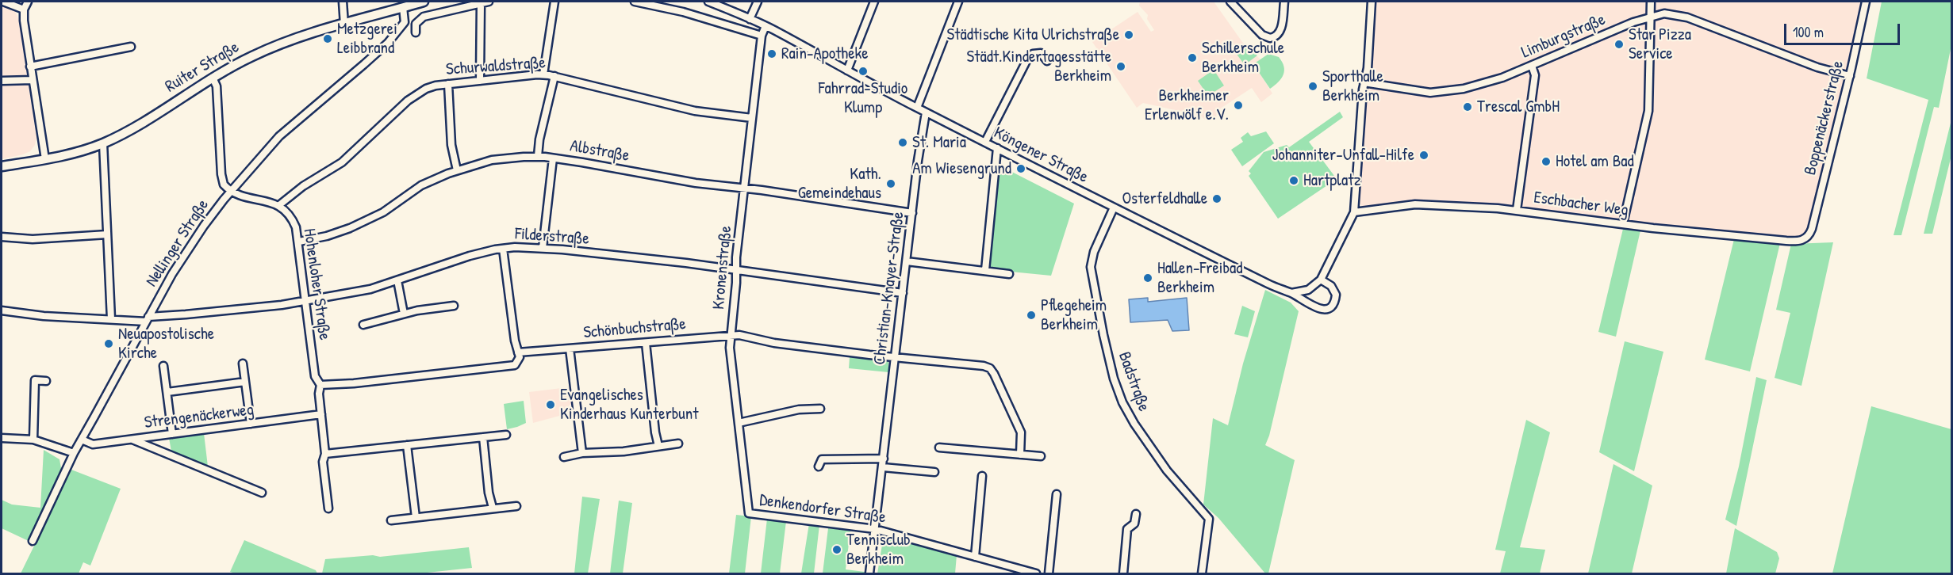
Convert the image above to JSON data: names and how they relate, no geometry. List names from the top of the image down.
{
  "streets": {
    "street": [
      "Limburgstraße",
      "Schurwaldstraße",
      "Ruiter Straße",
      "Boppenäckerstraße",
      "Albstraße",
      "Köngener Straße",
      "Eschbacher Weg",
      "Filderstraße",
      "Nellinger Straße",
      "Kronenstraße",
      "Hohenloher Straße",
      "Christian-Knayer-Straße",
      "Schönbuchstraße",
      "Badstraße",
      "Strengenäckerweg",
      "Denkendorfer Straße"
    ]
  },
  "crossings": [
    ["Limburgstraße", "Boppenäckerstraße"],
    ["Schurwaldstraße", "Kronenstraße"],
    ["Schurwaldstraße", "Hohenloher Straße"],
    ["Ruiter Straße", "Nellinger Straße"],
    ["Boppenäckerstraße", "Eschbacher Weg"],
    ["Albstraße", "Kronenstraße"],
    ["Albstraße", "Hohenloher Straße"],
    ["Albstraße", "Christian-Knayer-Straße"],
    ["Köngener Straße", "Kronenstraße"],
    ["Köngener Straße", "Christian-Knayer-Straße"],
    ["Köngener Straße", "Badstraße"],
    ["Filderstraße", "Nellinger Straße"],
    ["Filderstraße", "Kronenstraße"],
    ["Filderstraße", "Hohenloher Straße"],
    ["Filderstraße", "Christian-Knayer-Straße"],
    ["Nellinger Straße", "Strengenäckerweg"],
    ["Kronenstraße", "Schönbuchstraße"],
    ["Kronenstraße", "Denkendorfer Straße"],
    ["Hohenloher Straße", "Strengenäckerweg"],
    ["Christian-Knayer-Straße", "Schönbuchstraße"],
    ["Christian-Knayer-Straße", "Denkendorfer Straße"]
  ],
  "places": [
    "Städtische Kita Ulrichstraße",
    "Metzgerei Leibbrand",
    "Star Pizza Service",
    "Rain-Apotheke",
    "Schillerschule Berkheim",
    "Städt.Kindertagesstätte Berkheim",
    "Fahrrad-Studio Klump",
    "Sporthalle Berkheim",
    "Berkheimer Erlenwölf e.V.",
    "Trescal GmbH",
    "St. Maria",
    "Johanniter-Unfall-Hilfe",
    "Hotel am Bad",
    "Am Wiesengrund",
    "Hartplatz",
    "Kath. Gemeindehaus",
    "Osterfeldhalle",
    "Hallen-Freibad Berkheim",
    "Pflegeheim Berkheim",
    "Neuapostolische Kirche",
    "Evangelisches Kinderhaus Kunterbunt",
    "Tennisclub Berkheim"
  ],
  "scale_bar": "100 m"
}
